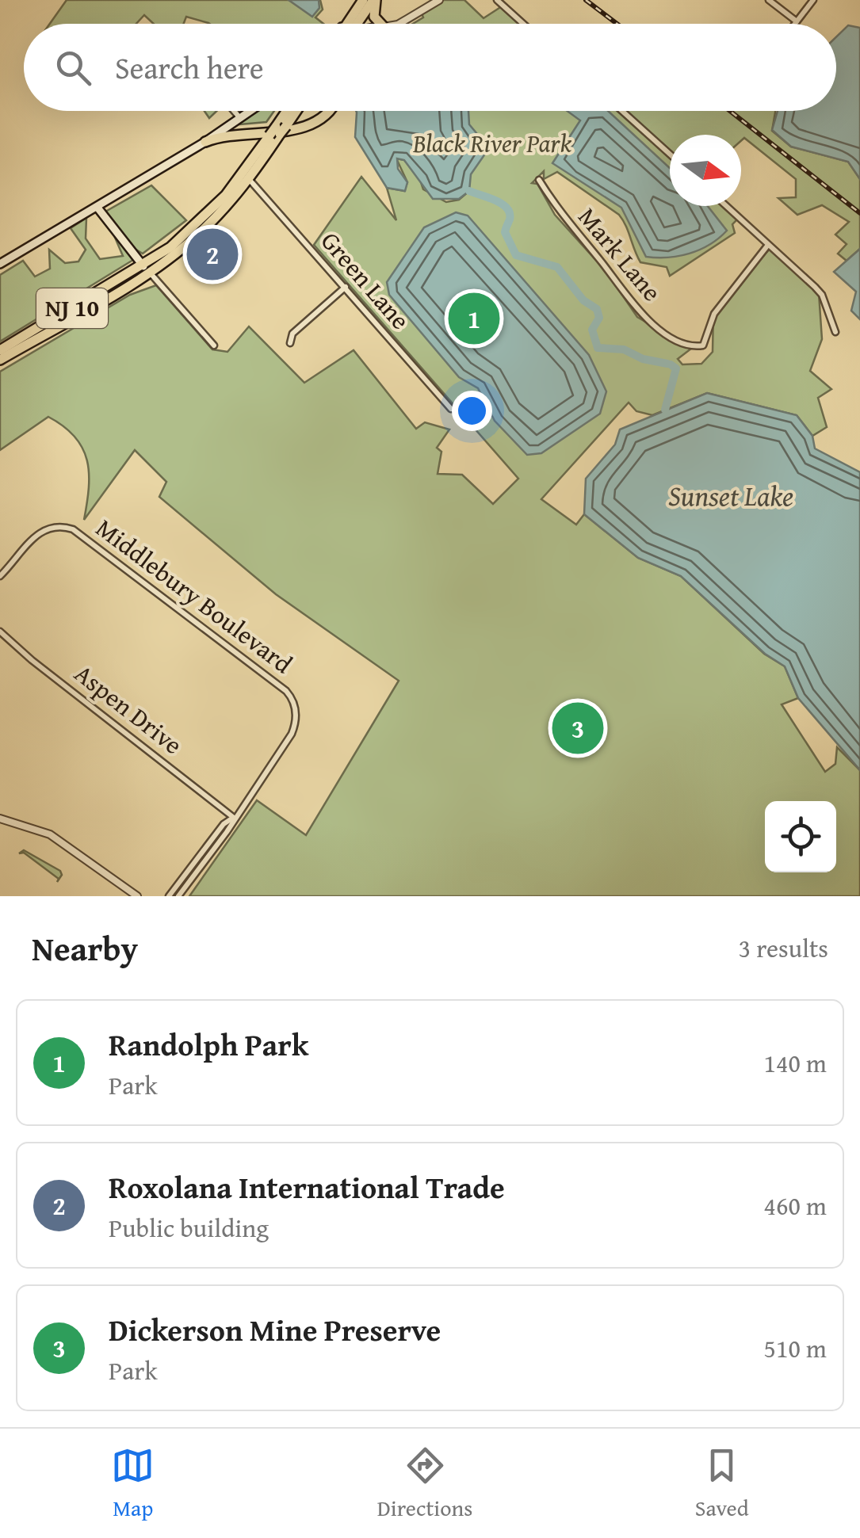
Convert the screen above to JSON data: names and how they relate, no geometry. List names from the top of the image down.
{
  "streets": {
    "highway": ["NJ 10"],
    "street": [
      "Mark Lane",
      "Green Lane",
      "Middlebury Boulevard",
      "Aspen Drive"
    ]
  },
  "crossings": [
    ["Green Lane", "NJ 10"],
    ["Middlebury Boulevard", "Aspen Drive"]
  ],
  "water": ["Sunset Lake"],
  "parks": ["Black River Park"],
  "north": "right",
  "page": {
    "search": "Search here",
    "pins": ["2", "1", "3"],
    "heading": ["Nearby", "3 results"],
    "list": [
      {
        "mark": "1",
        "name": "Randolph Park",
        "note": "Park",
        "value": "140 m"
      },
      {
        "mark": "2",
        "name": "Roxolana International Trade",
        "note": "Public building",
        "value": "460 m"
      },
      {
        "mark": "3",
        "name": "Dickerson Mine Preserve",
        "note": "Park",
        "value": "510 m"
      }
    ],
    "nav": ["Map", "Directions", "Saved"]
  }
}
